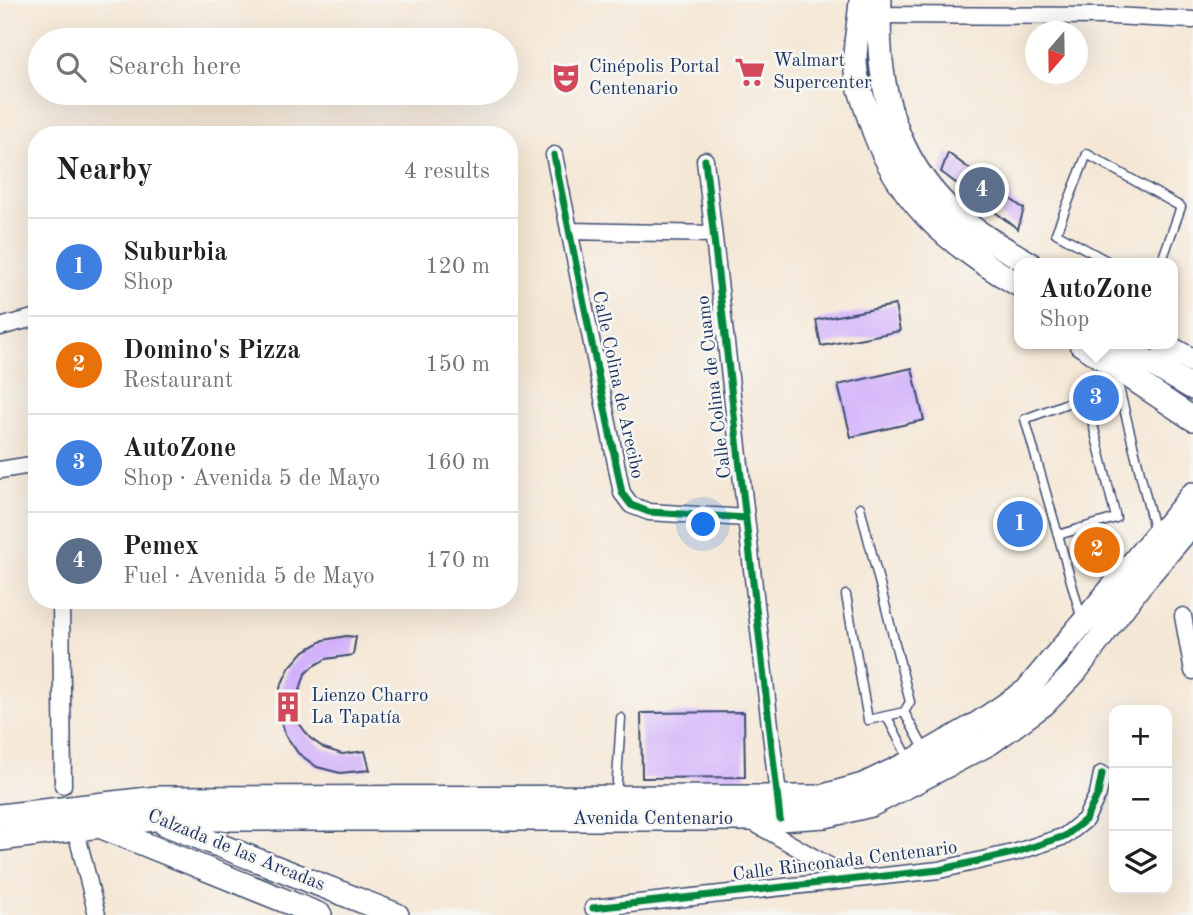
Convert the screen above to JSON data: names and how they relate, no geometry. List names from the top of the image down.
{
  "streets": {
    "main road": ["Avenida Centenario", "Calzada de las Arcadas"],
    "street": ["Calle Colina de Arecibo", "Calle Colina de Cuamo", "Calle Rinconada Centenario"]
  },
  "crossings": [
    ["Calle Colina de Arecibo", "Calle Colina de Cuamo"],
    ["Calle Colina de Cuamo", "Avenida Centenario"],
    ["Avenida Centenario", "Calzada de las Arcadas"],
    ["Avenida Centenario", "Calle Rinconada Centenario"]
  ],
  "places": {
    "supermarket": ["Walmart Supercenter"],
    "theatre": ["Cinépolis Portal Centenario"],
    "building": ["Lienzo Charro La Tapatía"]
  },
  "north": "bottom",
  "page": {
    "search": "Search here",
    "heading": ["Nearby", "4 results"],
    "pins": [
      "4",
      "3",
      "1",
      "2"
    ],
    "list": [
      {
        "mark": "1",
        "name": "Suburbia",
        "note": "Shop",
        "value": "120 m"
      },
      {
        "mark": "2",
        "name": "Domino's Pizza",
        "note": "Restaurant",
        "value": "150 m"
      },
      {
        "mark": "3",
        "name": "AutoZone",
        "note": "Shop · Avenida 5 de Mayo",
        "value": "160 m"
      },
      {
        "mark": "4",
        "name": "Pemex",
        "note": "Fuel · Avenida 5 de Mayo",
        "value": "170 m"
      }
    ],
    "popup": ["AutoZone", "Shop"],
    "map_buttons": ["+", "−"]
  }
}
